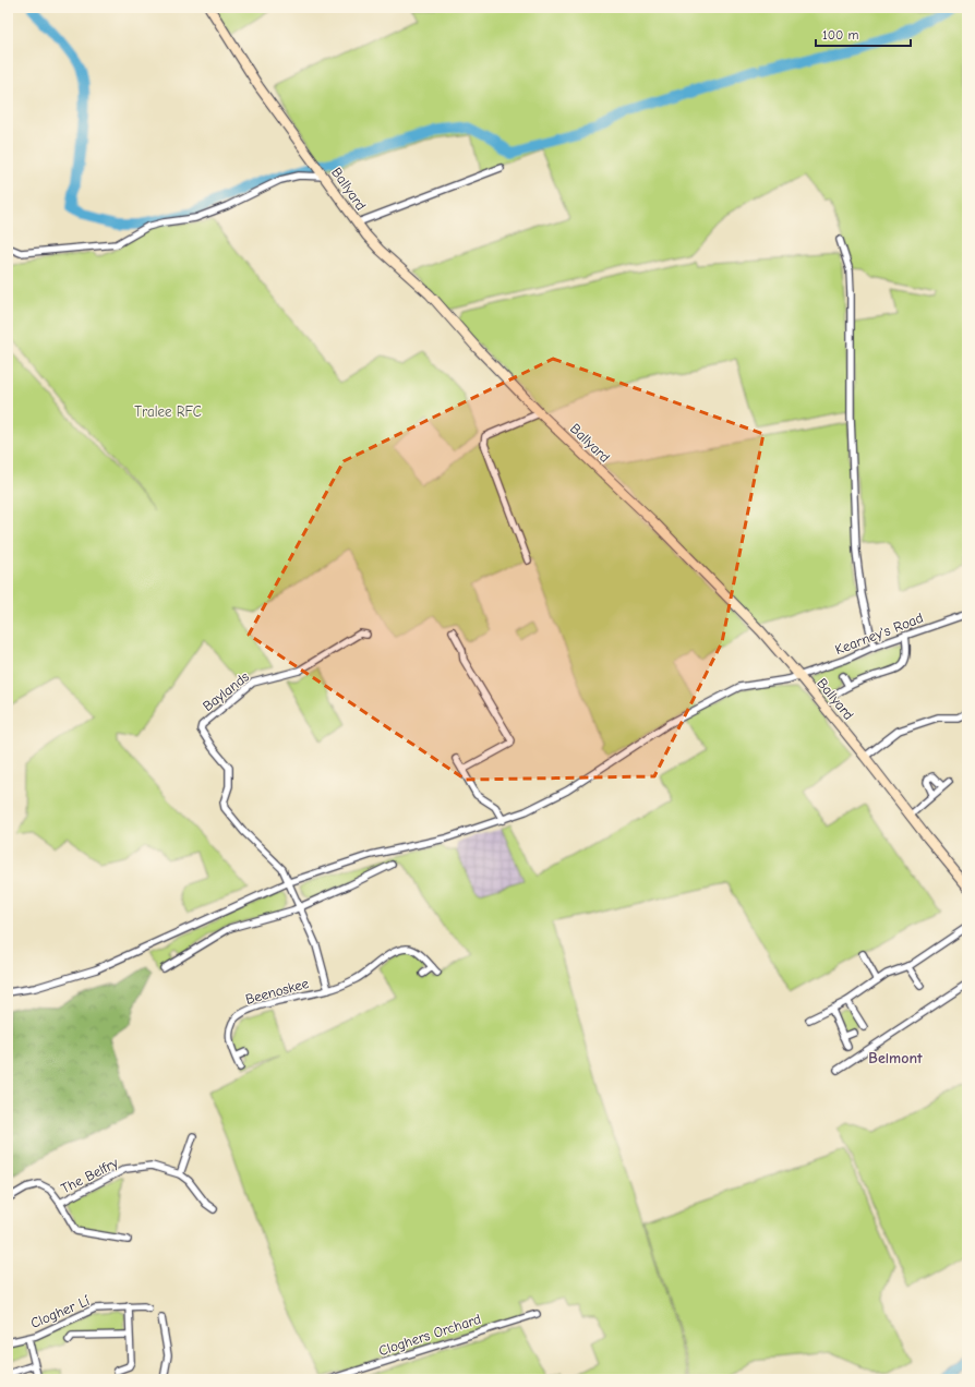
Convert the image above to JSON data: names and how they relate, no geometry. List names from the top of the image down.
{
  "streets": {
    "street": [
      "Ballyard",
      "Kearney's Road",
      "Baylands",
      "Beenoskee",
      "The Belfry",
      "Clogher Lí",
      "Cloghers Orchard"
    ]
  },
  "crossings": [
    ["Ballyard", "Kearney's Road"],
    ["Kearney's Road", "Baylands"],
    ["Kearney's Road", "Beenoskee"],
    ["Baylands", "Beenoskee"]
  ],
  "districts": ["Belmont"],
  "parks": ["Tralee RFC"],
  "scale_bar": "100 m"
}
